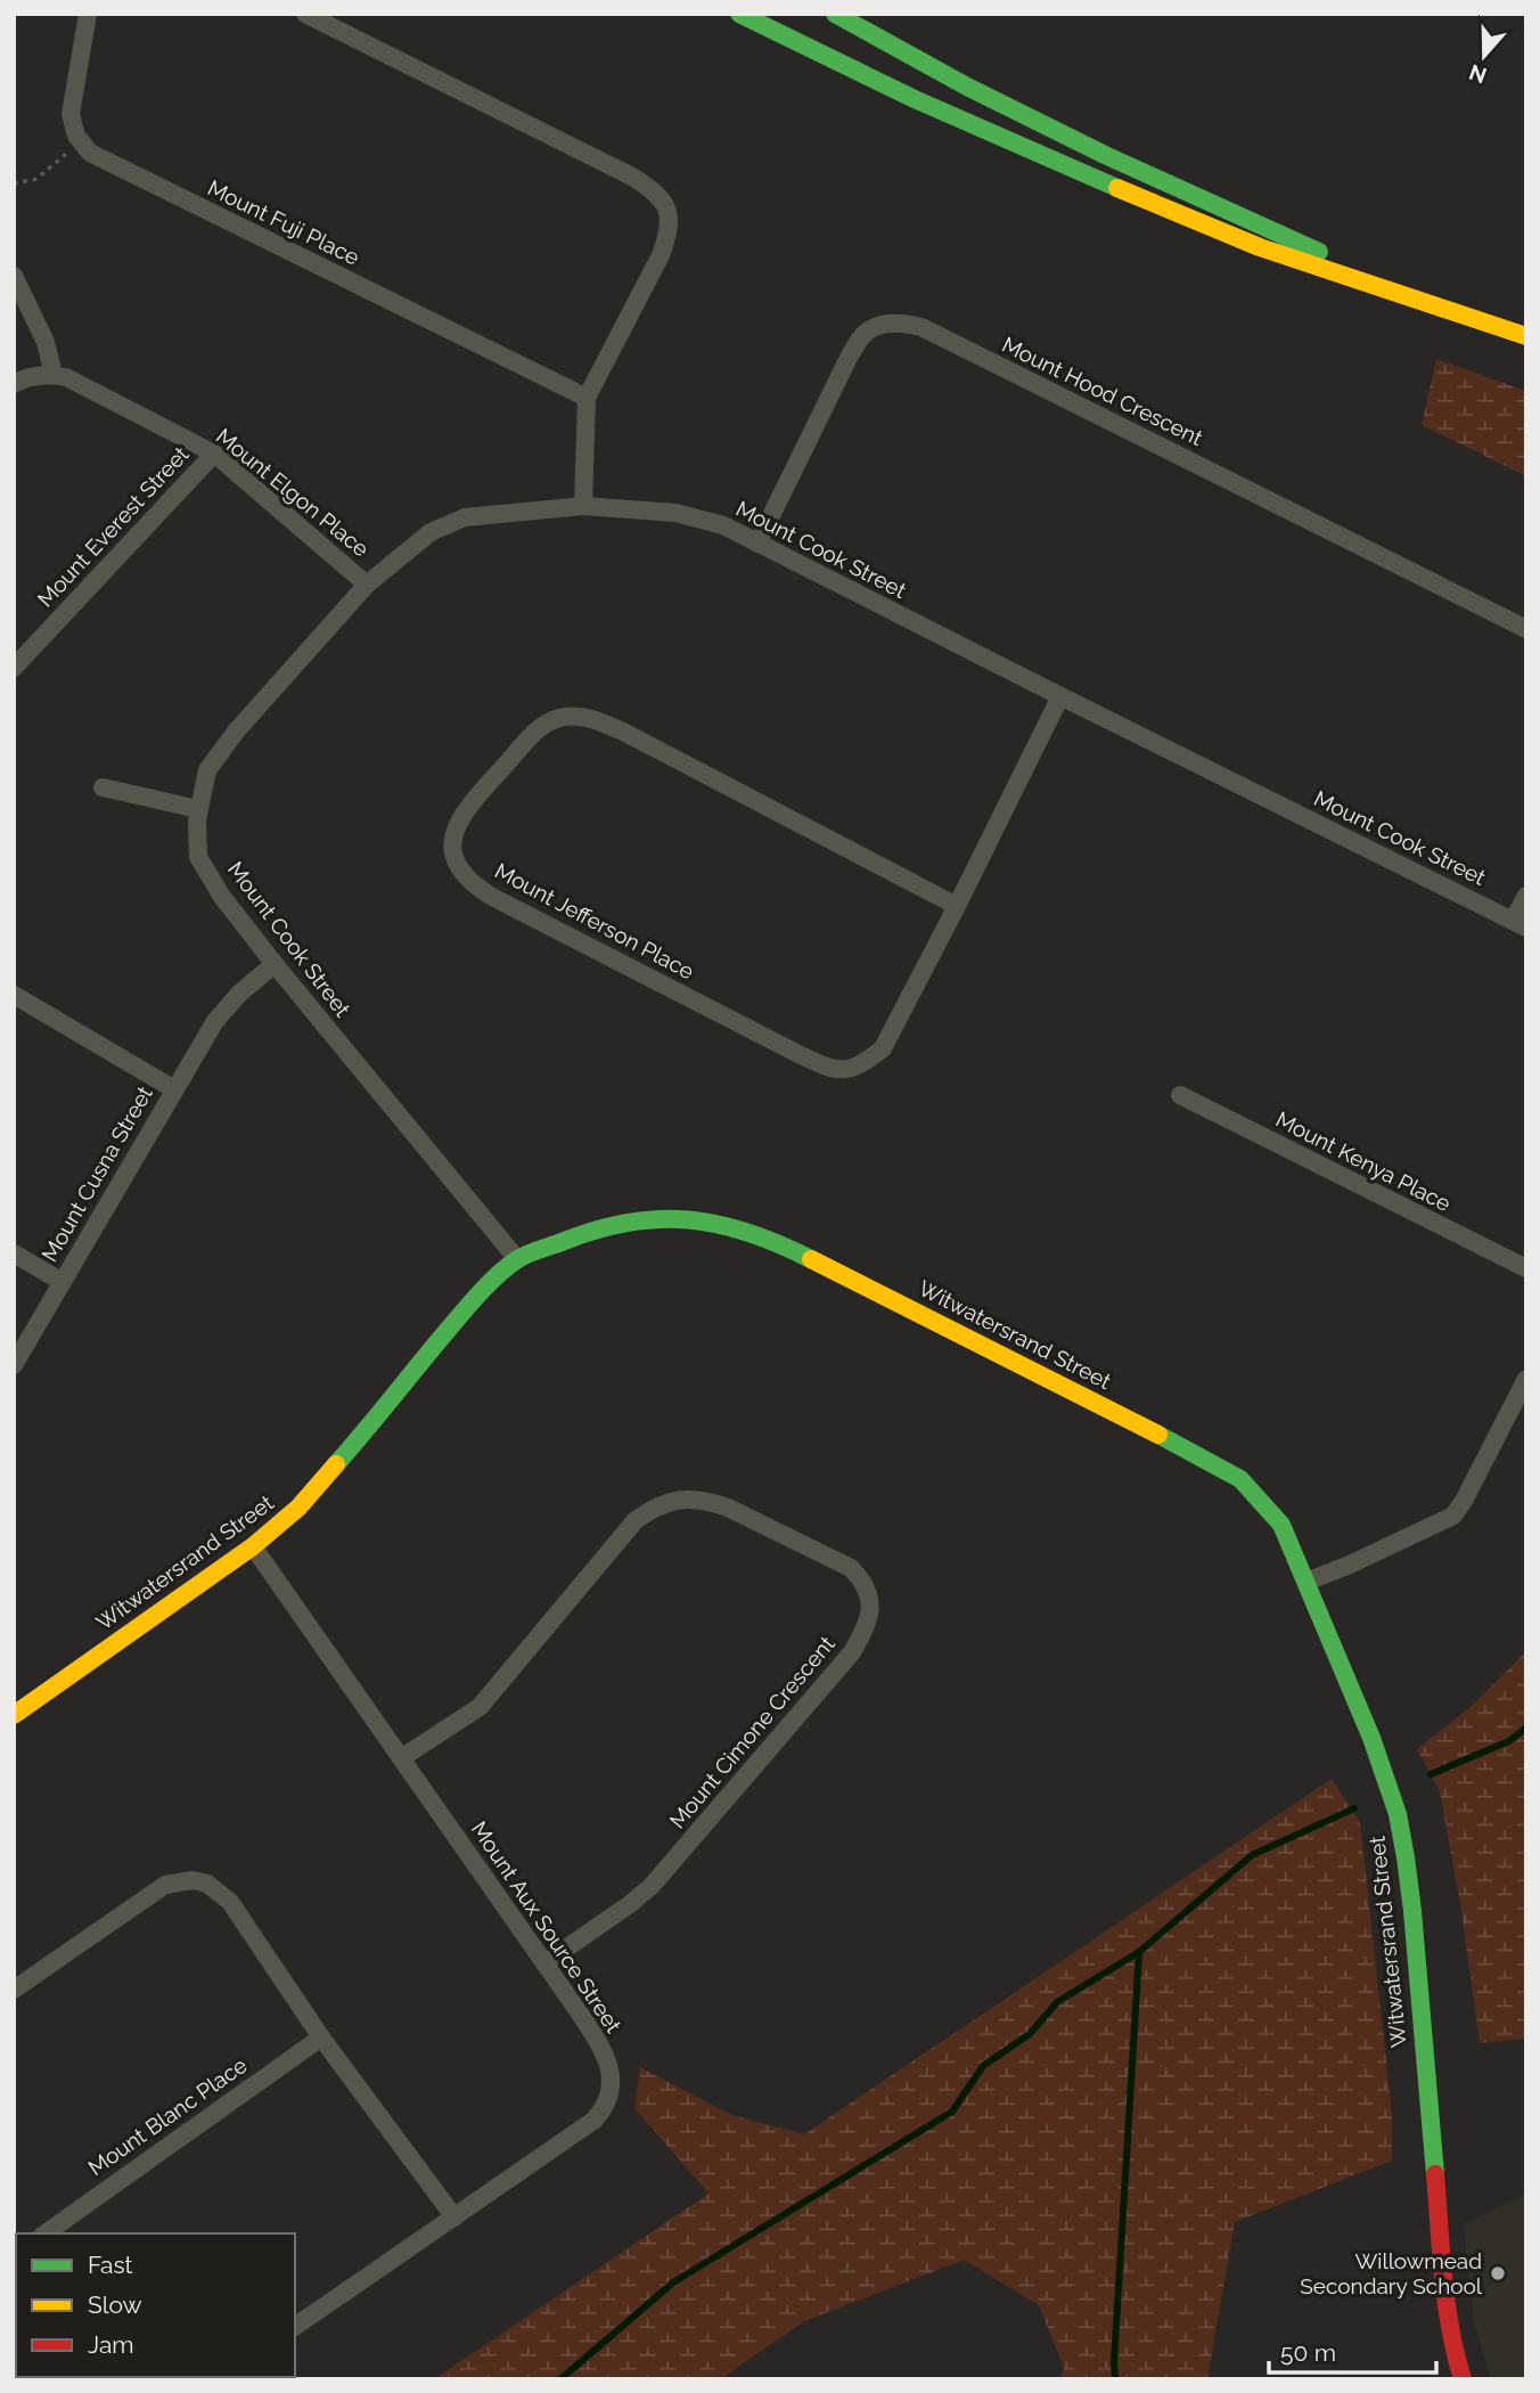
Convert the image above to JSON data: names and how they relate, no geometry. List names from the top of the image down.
{
  "streets": {
    "street": [
      "Mount Fuji Place",
      "Mount Hood Crescent",
      "Mount Elgon Place",
      "Mount Everest Street",
      "Mount Cook Street",
      "Mount Jefferson Place",
      "Mount Kenya Place",
      "Mount Cusna Street",
      "Witwatersrand Street",
      "Mount Cimone Crescent",
      "Mount Aux Source Street",
      "Mount Blanc Place"
    ]
  },
  "crossings": [
    ["Mount Hood Crescent", "Mount Cook Street"],
    ["Mount Elgon Place", "Mount Everest Street"],
    ["Mount Elgon Place", "Mount Cook Street"],
    ["Mount Cook Street", "Mount Jefferson Place"],
    ["Mount Cook Street", "Mount Cusna Street"],
    ["Mount Cook Street", "Witwatersrand Street"],
    ["Witwatersrand Street", "Mount Aux Source Street"],
    ["Mount Cimone Crescent", "Mount Aux Source Street"]
  ],
  "places": ["Willowmead Secondary School"],
  "legend": ["Fast", "Slow", "Jam"],
  "scale_bar": "50 m",
  "north": "bottom"
}
